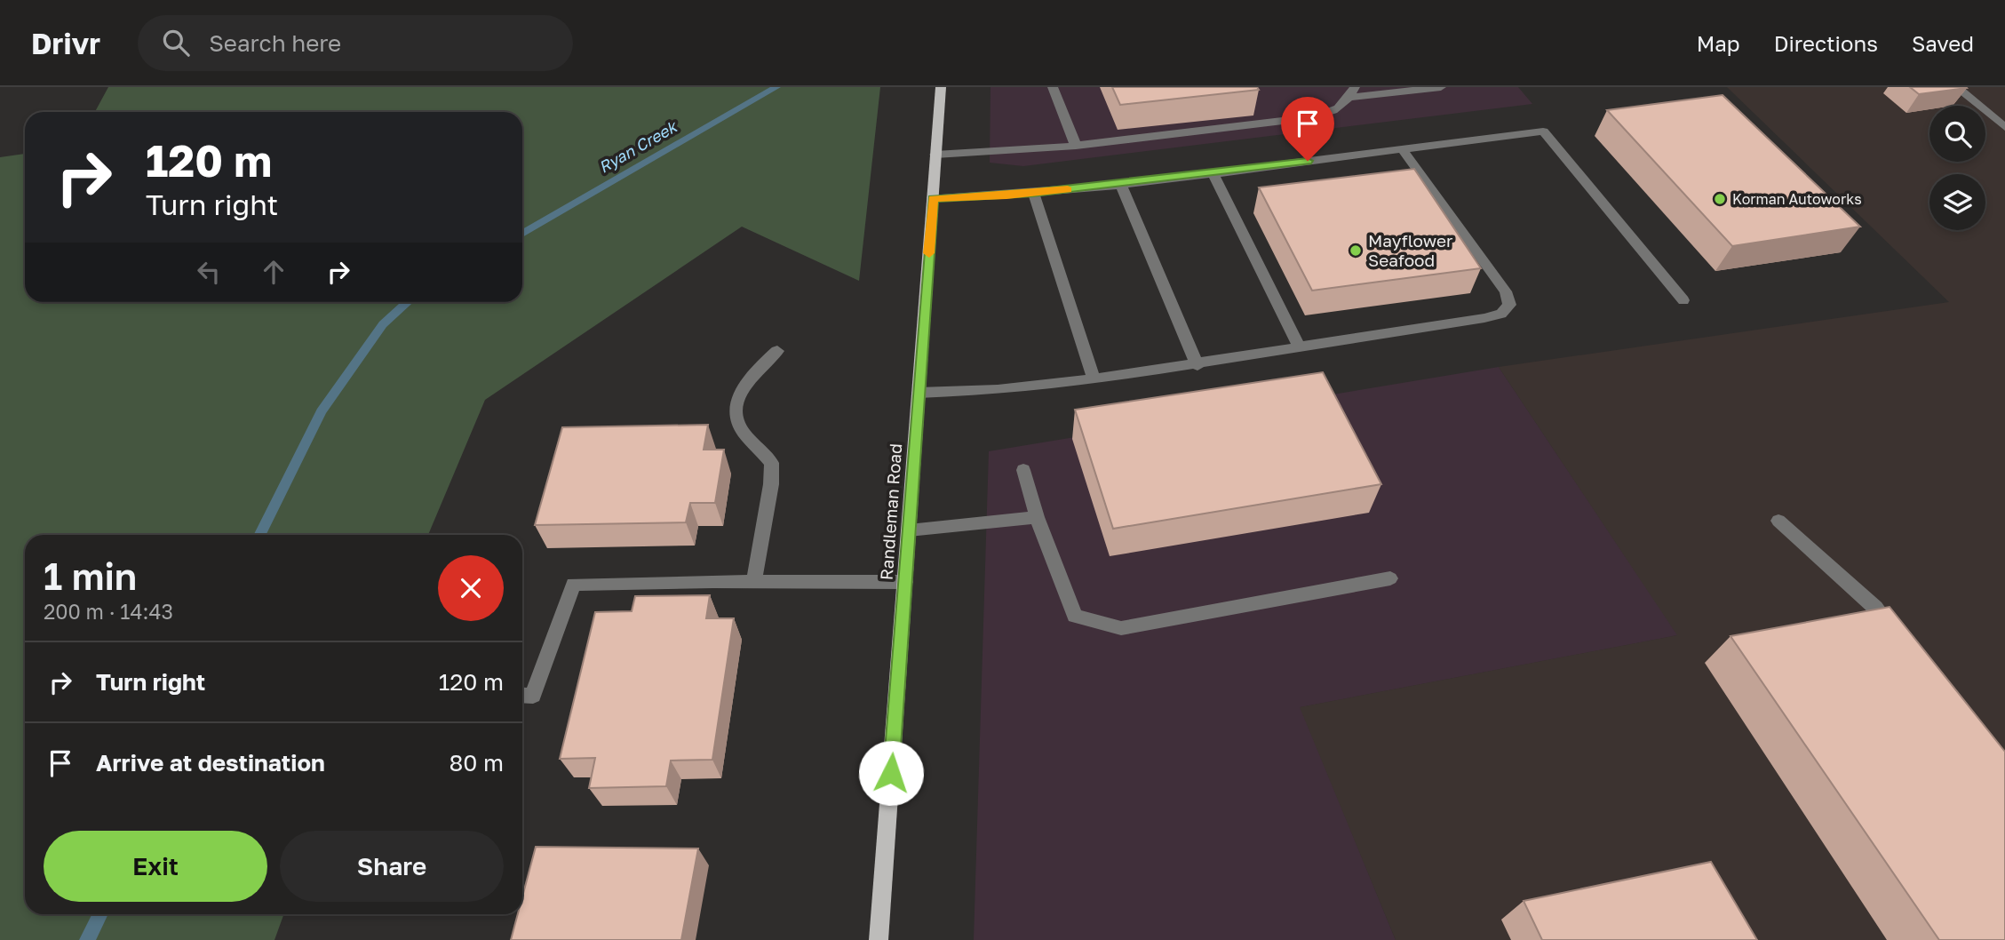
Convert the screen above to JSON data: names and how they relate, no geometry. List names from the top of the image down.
{
  "streets": {
    "main road": ["Randleman Road"]
  },
  "water": ["Ryan Creek"],
  "places": ["Korman Autoworks", "Mayflower Seafood"],
  "page": {
    "header": "Drivr",
    "search": "Search here",
    "nav": ["Map", "Directions", "Saved"],
    "turn": ["120 m", "Turn right"],
    "heading": ["1 min", "200 m · 14:43"],
    "list": [
      {
        "name": "Turn right",
        "value": "120 m"
      },
      {
        "name": "Arrive at destination",
        "value": "80 m"
      }
    ],
    "buttons": ["Exit", "Share"]
  }
}
